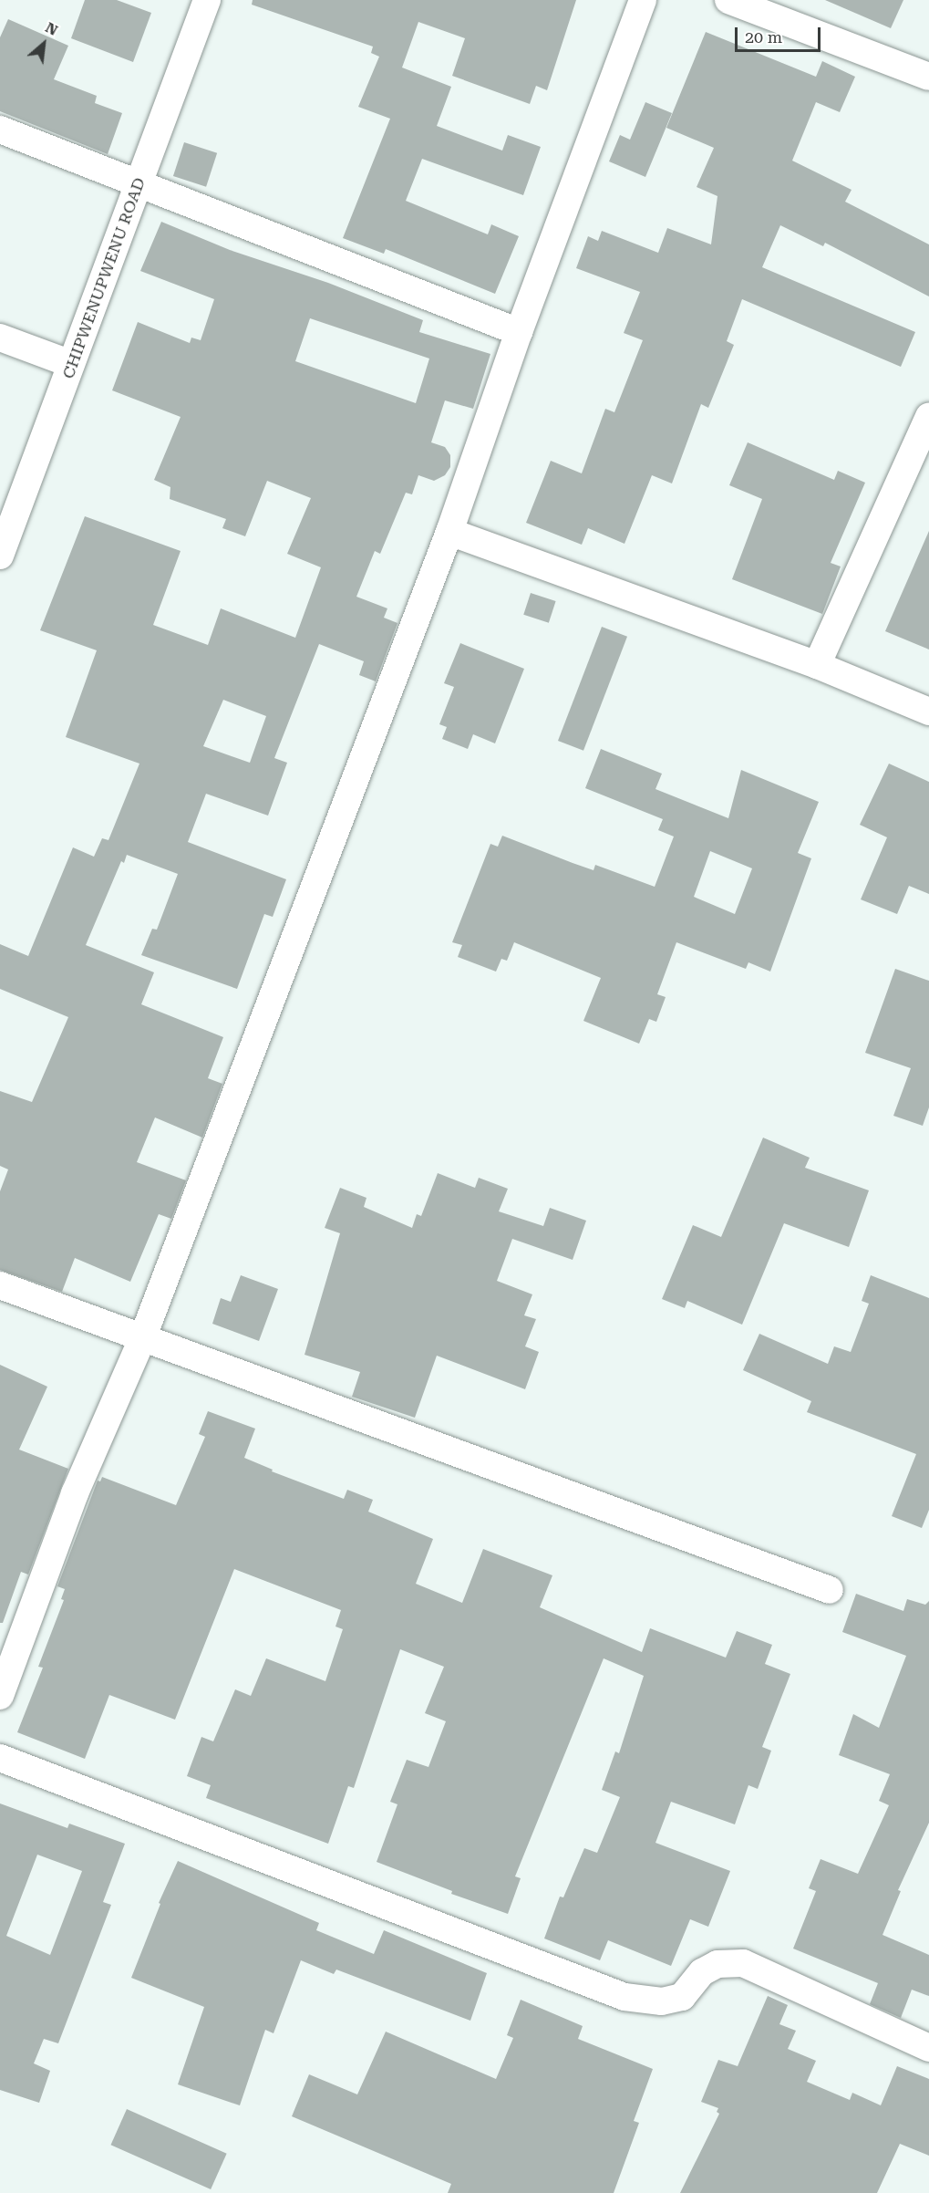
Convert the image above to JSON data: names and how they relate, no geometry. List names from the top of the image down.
{
  "streets": {
    "street": ["CHIPWENUPWENU ROAD"]
  },
  "scale_bar": "20 m",
  "north": "top right"
}
